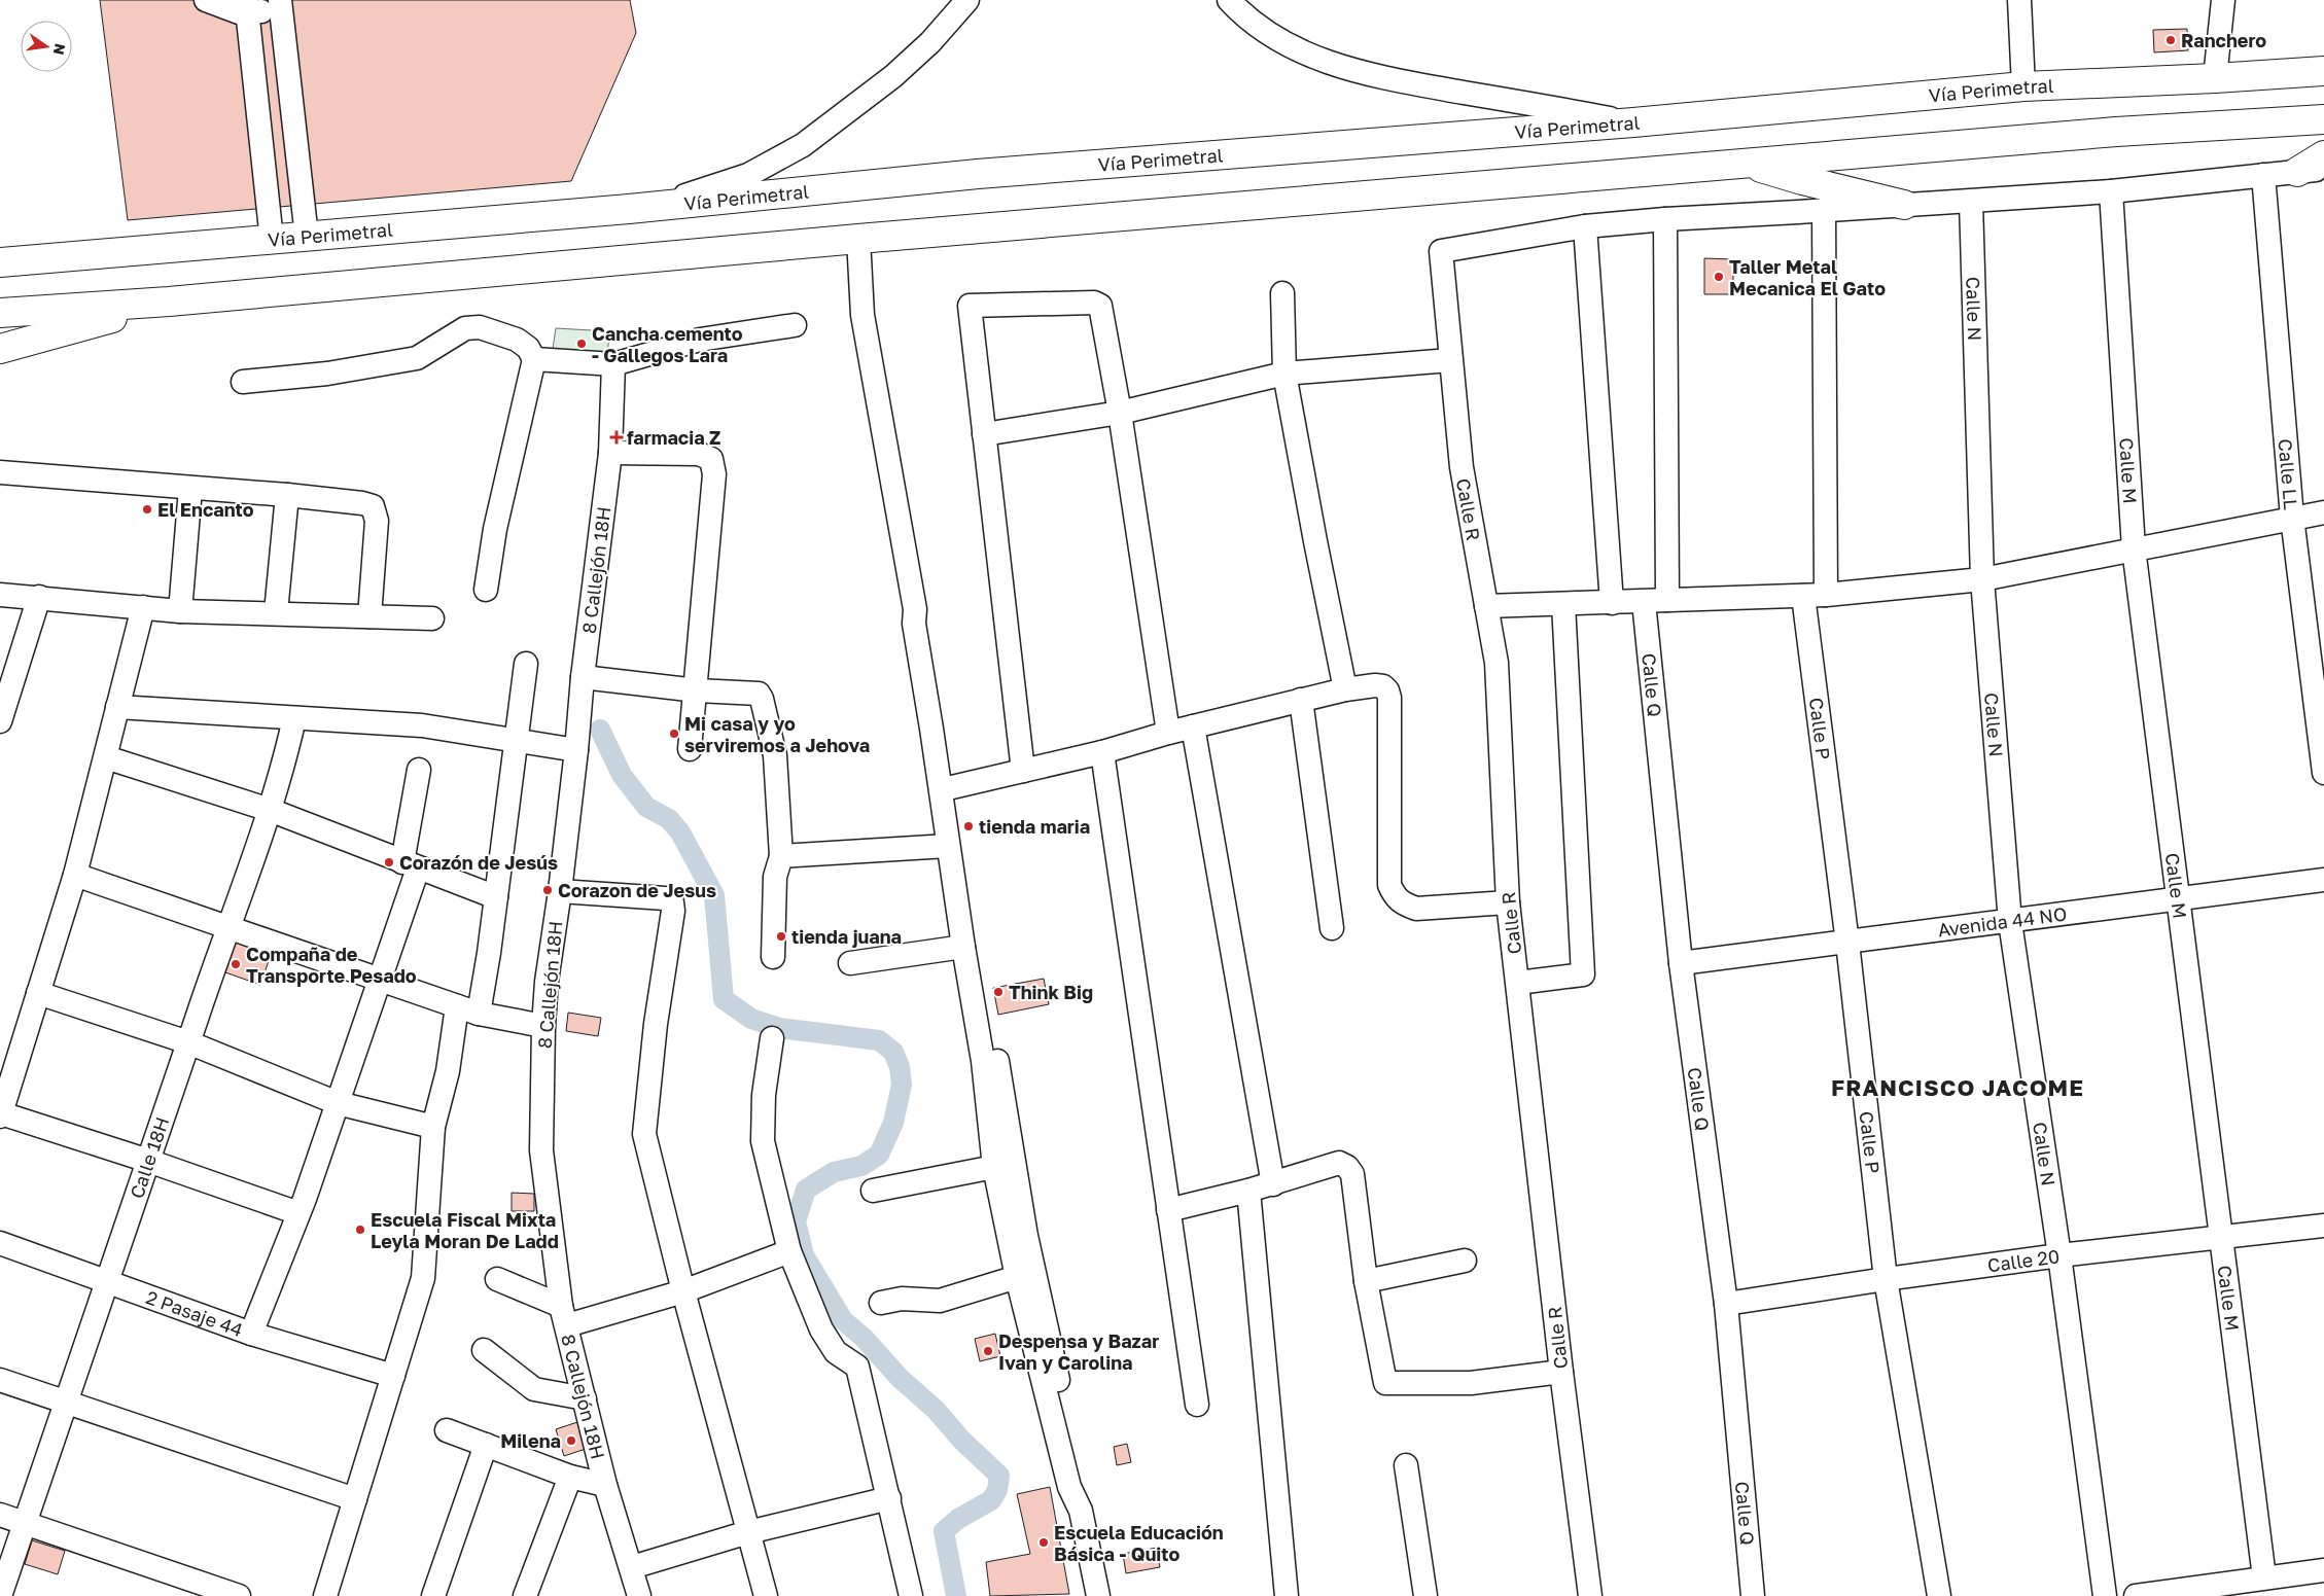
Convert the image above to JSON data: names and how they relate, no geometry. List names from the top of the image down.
{
  "streets": {
    "highway": ["Vía Perimetral"],
    "street": [
      "Calle N",
      "Calle M",
      "Calle LL",
      "Calle R",
      "8 Callejón 18H",
      "Calle Q",
      "Calle P",
      "Avenida 44 NO",
      "Calle 18H",
      "Calle 20",
      "2 Pasaje 44"
    ]
  },
  "crossings": [
    ["Calle N", "Avenida 44 NO"],
    ["Calle N", "Calle 20"],
    ["Calle M", "Avenida 44 NO"],
    ["Calle M", "Calle 20"],
    ["Calle Q", "Avenida 44 NO"],
    ["Calle Q", "Calle 20"],
    ["Calle P", "Avenida 44 NO"],
    ["Calle P", "Calle 20"],
    ["Calle 18H", "2 Pasaje 44"]
  ],
  "districts": ["FRANCISCO JACOME"],
  "places": {
    "other": [
      "Ranchero",
      "Taller Metal Mecanica El Gato",
      "Cancha cemento - Gallegos Lara",
      "El Encanto",
      "Mi casa y yo serviremos a Jehova",
      "tienda maria",
      "Corazón de Jesús",
      "Corazon de Jesus",
      "tienda juana",
      "Compaña de Transporte Pesado",
      "Think Big",
      "Escuela Fiscal Mixta Leyla Moran De Ladd",
      "Despensa y Bazar Ivan y Carolina",
      "Milena",
      "Escuela Educación Básica - Quito"
    ],
    "health": ["farmacia Z"]
  },
  "north": "right"
}
